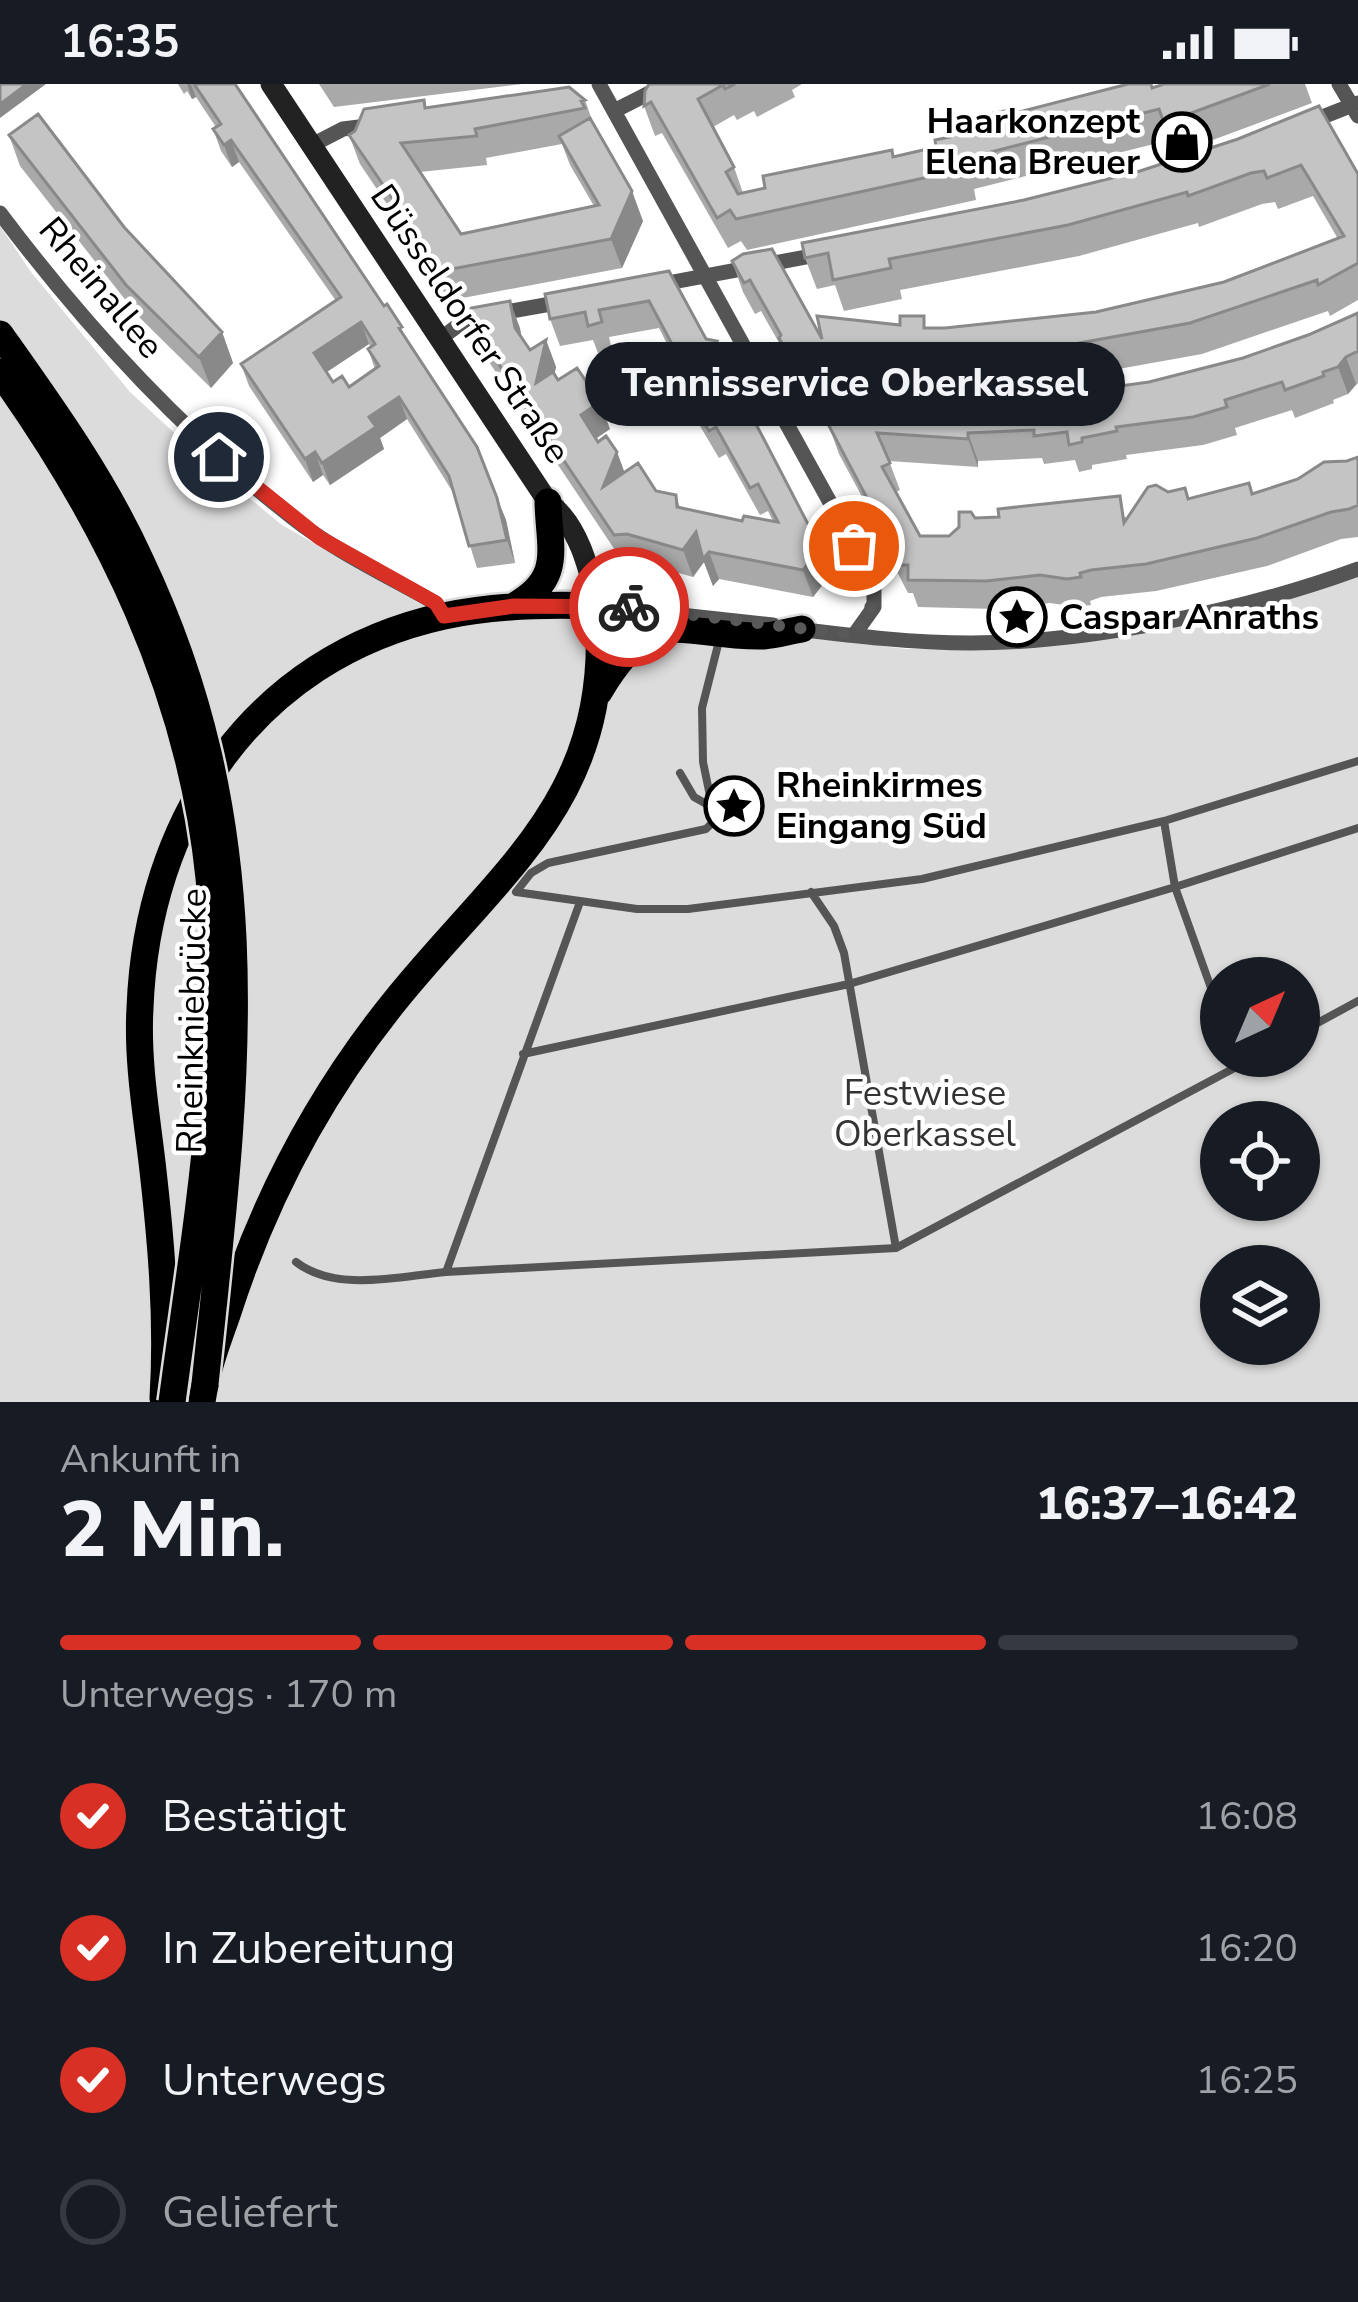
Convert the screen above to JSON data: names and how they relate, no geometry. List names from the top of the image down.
{
  "streets": {
    "highway": ["Rheinkniebrücke"],
    "street": ["Rheinallee", "Düsseldorfer Straße"]
  },
  "parks": ["Festwiese Oberkassel"],
  "places": {
    "shop": ["Haarkonzept Elena Breuer"],
    "other": ["Tennisservice Oberkassel"],
    "place": ["Caspar Anraths", "Rheinkirmes Eingang Süd"]
  },
  "north": "top right",
  "page": {
    "status": "16:35",
    "bubble": "Tennisservice Oberkassel",
    "heading": ["2 Min.", "Ankunft in", "16:37–16:42"],
    "bar": "Unterwegs · 170 m",
    "list": [
      ["Bestätigt", "16:08"],
      ["In Zubereitung", "16:20"],
      ["Unterwegs", "16:25"],
      "Geliefert"
    ]
  }
}
